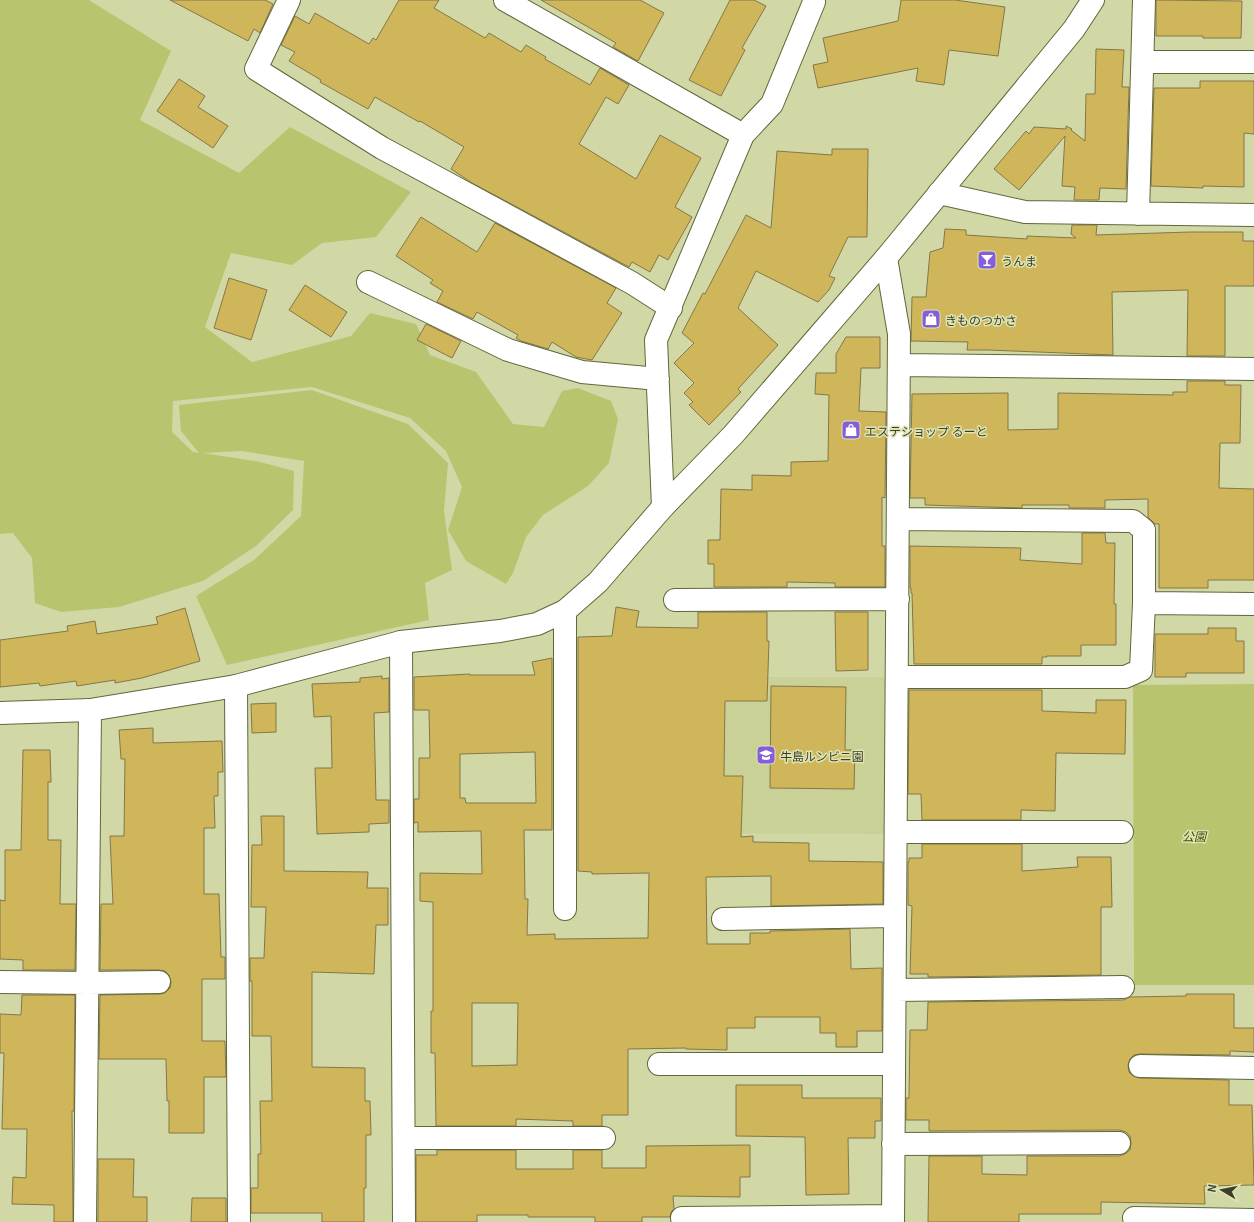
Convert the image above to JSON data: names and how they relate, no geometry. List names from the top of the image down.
{
  "parks": ["公園"],
  "places": {
    "bar": ["うんま"],
    "shop": ["きものつかさ", "エステショップ るーと"],
    "school or university": ["牛島ルンビニ園"]
  },
  "north": "left"
}
